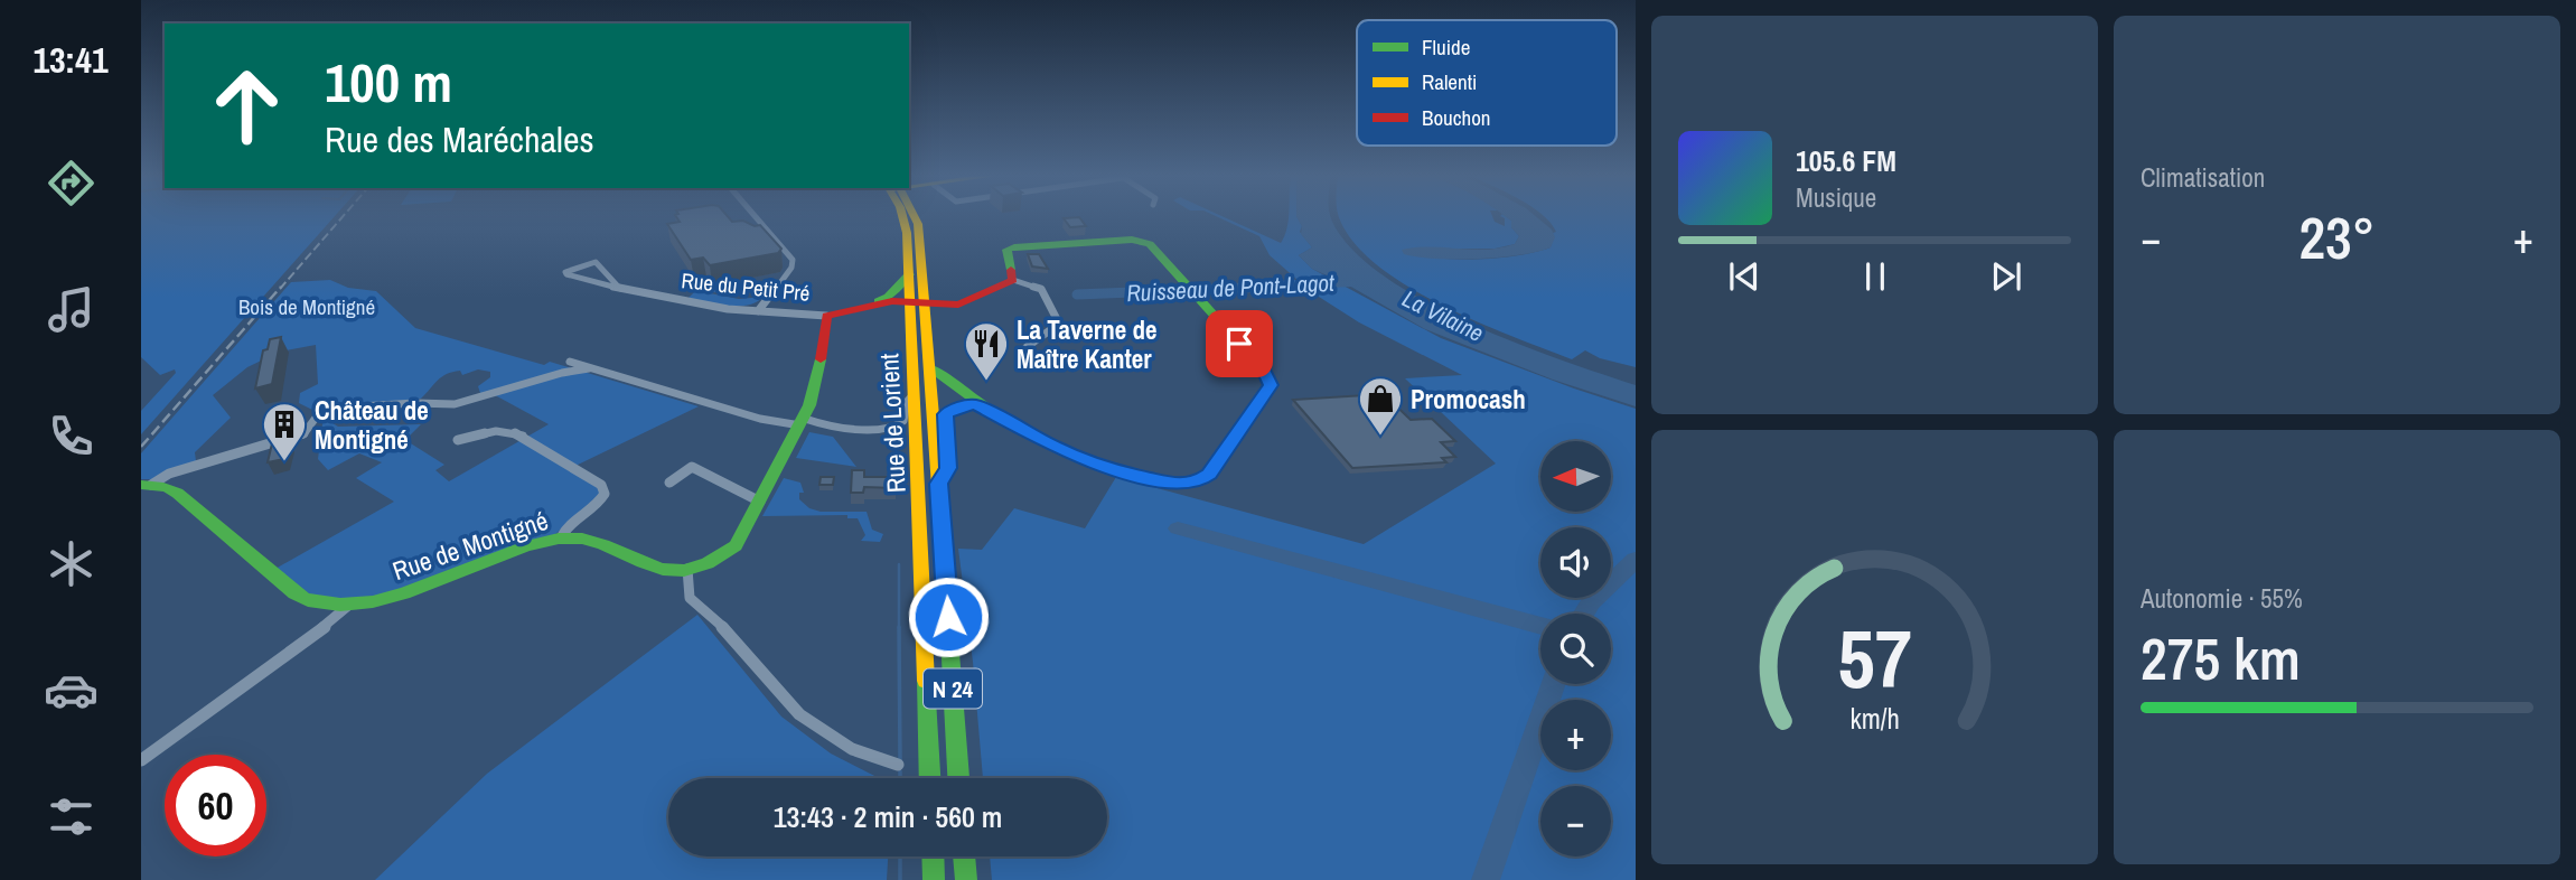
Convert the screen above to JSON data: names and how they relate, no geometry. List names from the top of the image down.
{
  "streets": {
    "street": [
      "Rue du Petit Pré",
      "Rue de Lorient",
      "Rue de Montigné",
      "N 24"
    ]
  },
  "crossings": [
    ["Rue du Petit Pré", "Rue de Lorient"],
    ["Rue du Petit Pré", "Rue de Montigné"]
  ],
  "water": ["Ruisseau de Pont-Lagot", "La Vilaine"],
  "parks": ["Bois de Montigné"],
  "places": {
    "restaurant": ["La Taverne de Maître Kanter"],
    "shop": ["Promocash"],
    "building": ["Château de Montigné"]
  },
  "legend": ["Fluide", "Ralenti", "Bouchon"],
  "north": "left",
  "page": {
    "tabs": "13:41",
    "tile": [
      "Climatisation",
      ["Autonomie · 55%", "275 km"]
    ],
    "turn": ["100 m", "Rue des Maréchales"],
    "song": ["105.6 FM", "Musique"],
    "heat": ["−", "23°", "+"],
    "map_buttons": ["+", "−"],
    "limit": "60",
    "trip": "13:43 · 2 min · 560 m",
    "gauge": ["57", "km/h"]
  }
}
